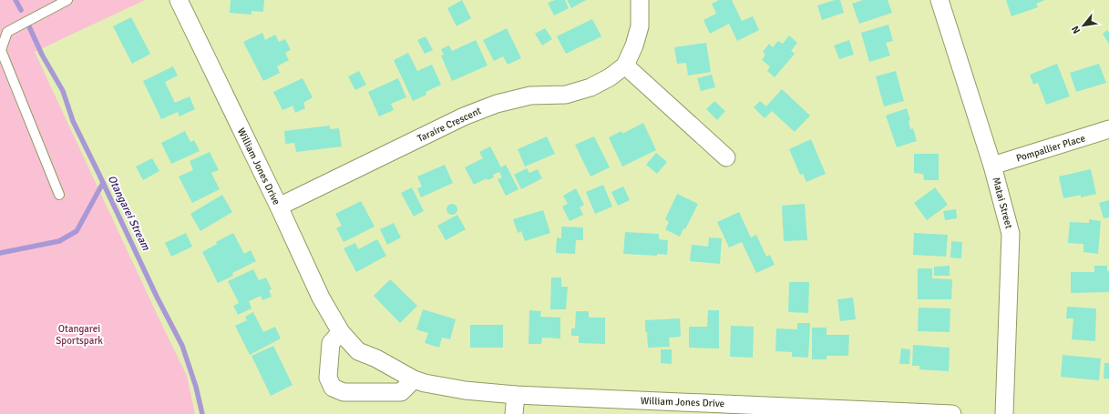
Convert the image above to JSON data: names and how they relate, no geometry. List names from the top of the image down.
{
  "streets": {
    "street": [
      "Taraire Crescent",
      "Pompallier Place",
      "William Jones Drive",
      "Matai Street"
    ]
  },
  "crossings": [
    ["Taraire Crescent", "William Jones Drive"],
    ["Pompallier Place", "Matai Street"]
  ],
  "water": ["Otangarei Stream"],
  "parks": ["Otangarei Sportspark"],
  "north": "bottom left"
}
